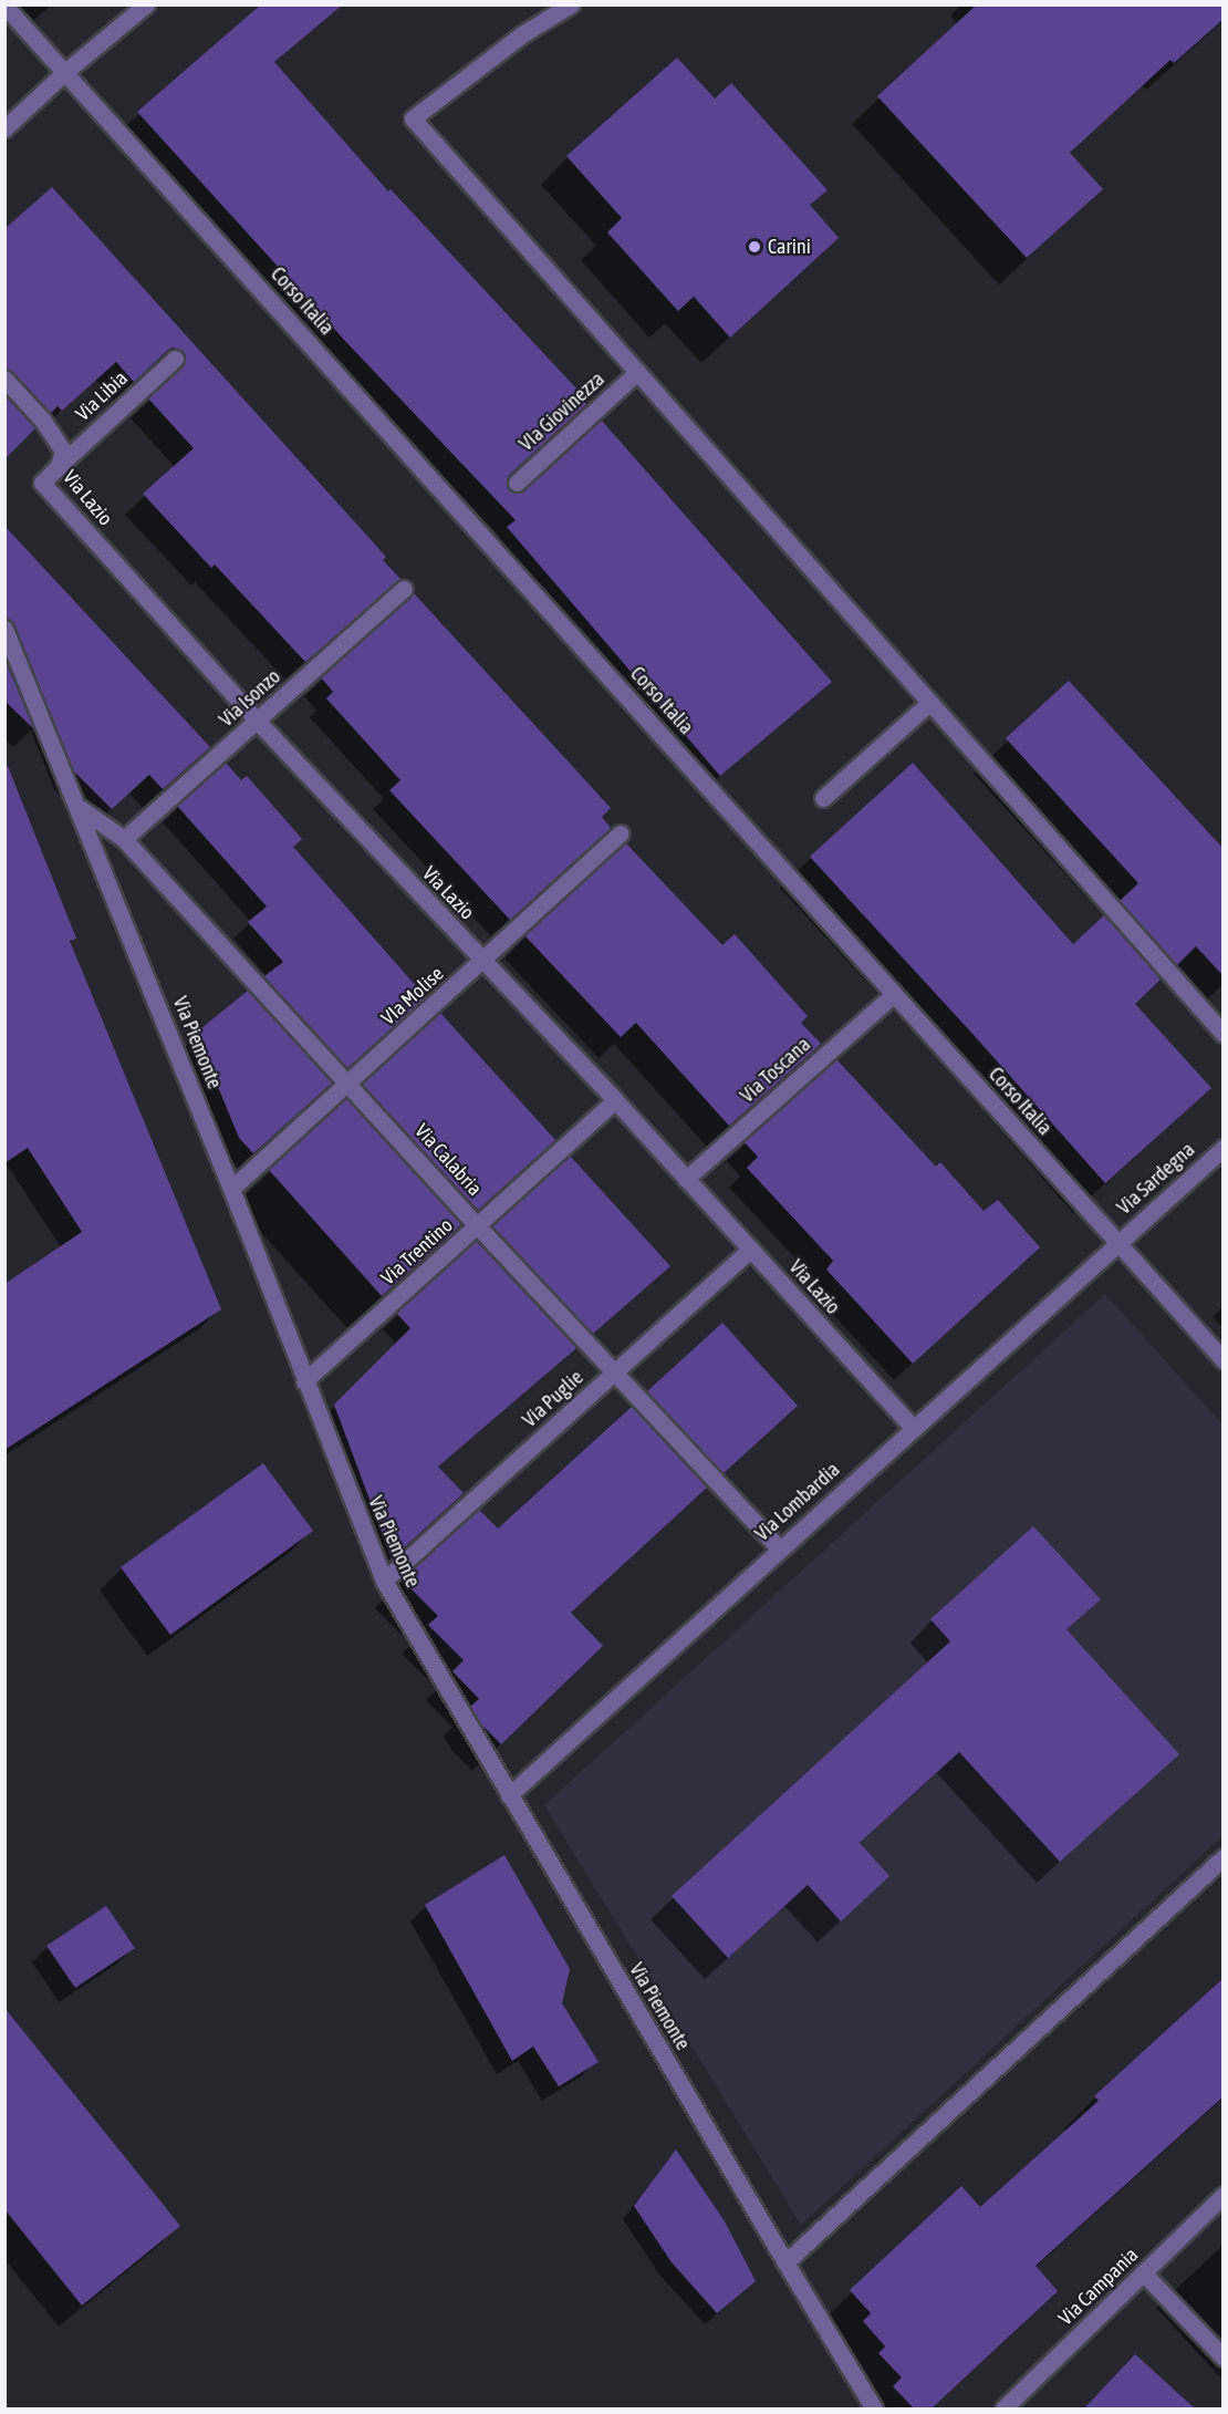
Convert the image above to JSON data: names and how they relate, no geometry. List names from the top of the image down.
{
  "streets": {
    "street": [
      "Corso Italia",
      "Via Libia",
      "VIa Giovinezza",
      "Via Lazio",
      "Via Isonzo",
      "VIa Molise",
      "Via Piemonte",
      "Via Toscana",
      "Via Calabria",
      "Via Sardegna",
      "Via Trentino",
      "Via Puglie",
      "Via Lombardia",
      "Via Campania"
    ]
  },
  "crossings": [
    ["Corso Italia", "Via Toscana"],
    ["Corso Italia", "Via Sardegna"],
    ["Corso Italia", "Via Lombardia"],
    ["Via Libia", "Via Lazio"],
    ["Via Lazio", "Via Isonzo"],
    ["Via Lazio", "VIa Molise"],
    ["Via Lazio", "Via Toscana"],
    ["Via Lazio", "Via Trentino"],
    ["Via Lazio", "Via Puglie"],
    ["Via Lazio", "Via Lombardia"],
    ["Via Isonzo", "Via Calabria"],
    ["VIa Molise", "Via Piemonte"],
    ["VIa Molise", "Via Calabria"],
    ["Via Piemonte", "Via Calabria"],
    ["Via Piemonte", "Via Trentino"],
    ["Via Piemonte", "Via Puglie"],
    ["Via Piemonte", "Via Lombardia"],
    ["Via Calabria", "Via Trentino"],
    ["Via Calabria", "Via Puglie"],
    ["Via Calabria", "Via Lombardia"],
    ["Via Sardegna", "Via Lombardia"]
  ],
  "places": ["Carini"]
}
